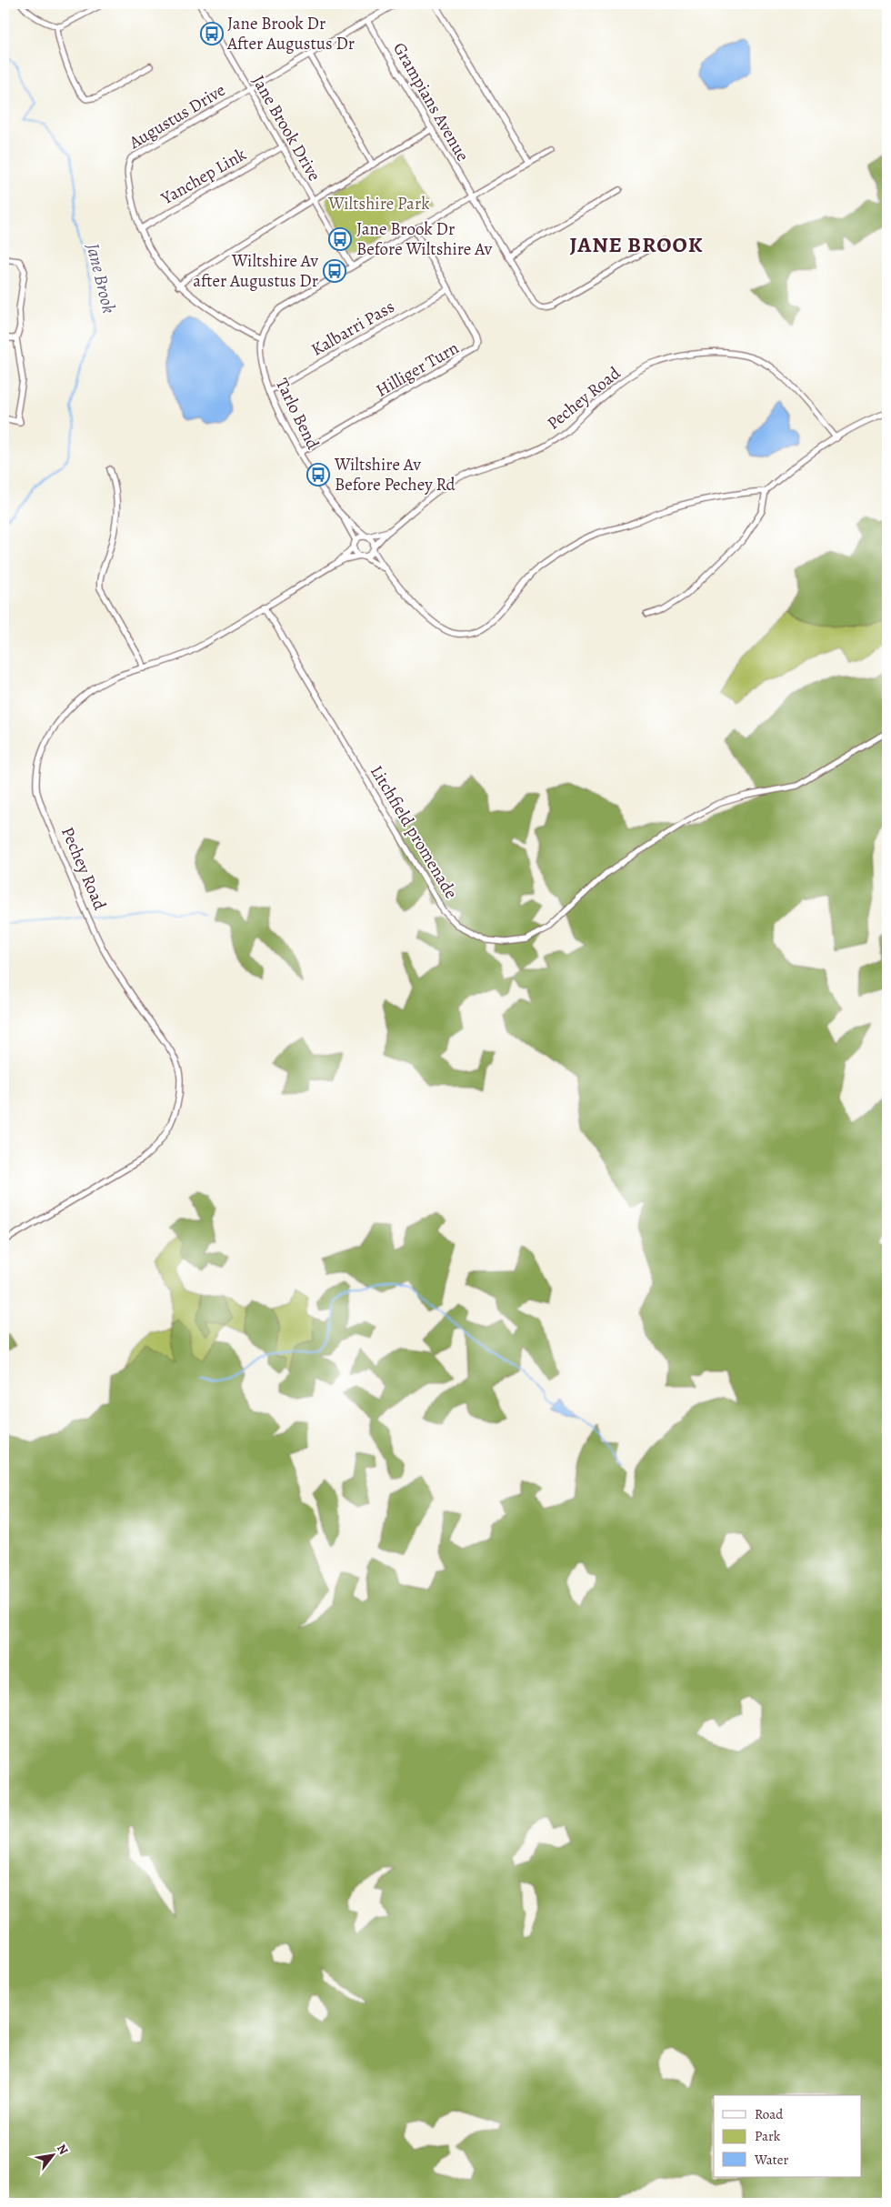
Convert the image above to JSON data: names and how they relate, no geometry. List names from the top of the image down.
{
  "streets": {
    "street": [
      "Grampians Avenue",
      "Augustus Drive",
      "Jane Brook Drive",
      "Yanchep Link",
      "Kalbarri Pass",
      "Hilliger Turn",
      "Pechey Road",
      "Tarlo Bend",
      "Litchfield promenade"
    ]
  },
  "crossings": [
    ["Grampians Avenue", "Augustus Drive"],
    ["Augustus Drive", "Jane Brook Drive"],
    ["Augustus Drive", "Yanchep Link"],
    ["Augustus Drive", "Tarlo Bend"],
    ["Jane Brook Drive", "Yanchep Link"],
    ["Kalbarri Pass", "Hilliger Turn"],
    ["Kalbarri Pass", "Tarlo Bend"],
    ["Hilliger Turn", "Tarlo Bend"],
    ["Pechey Road", "Tarlo Bend"],
    ["Pechey Road", "Litchfield promenade"]
  ],
  "districts": ["JANE BROOK"],
  "water": ["Jane Brook"],
  "parks": ["Wiltshire Park"],
  "places": {
    "bus stop": [
      "Jane Brook Dr After Augustus Dr",
      "Jane Brook Dr Before Wiltshire Av",
      "Wiltshire Av after Augustus Dr",
      "Wiltshire Av Before Pechey Rd"
    ]
  },
  "legend": ["Road", "Park", "Water"],
  "north": "top right"
}
